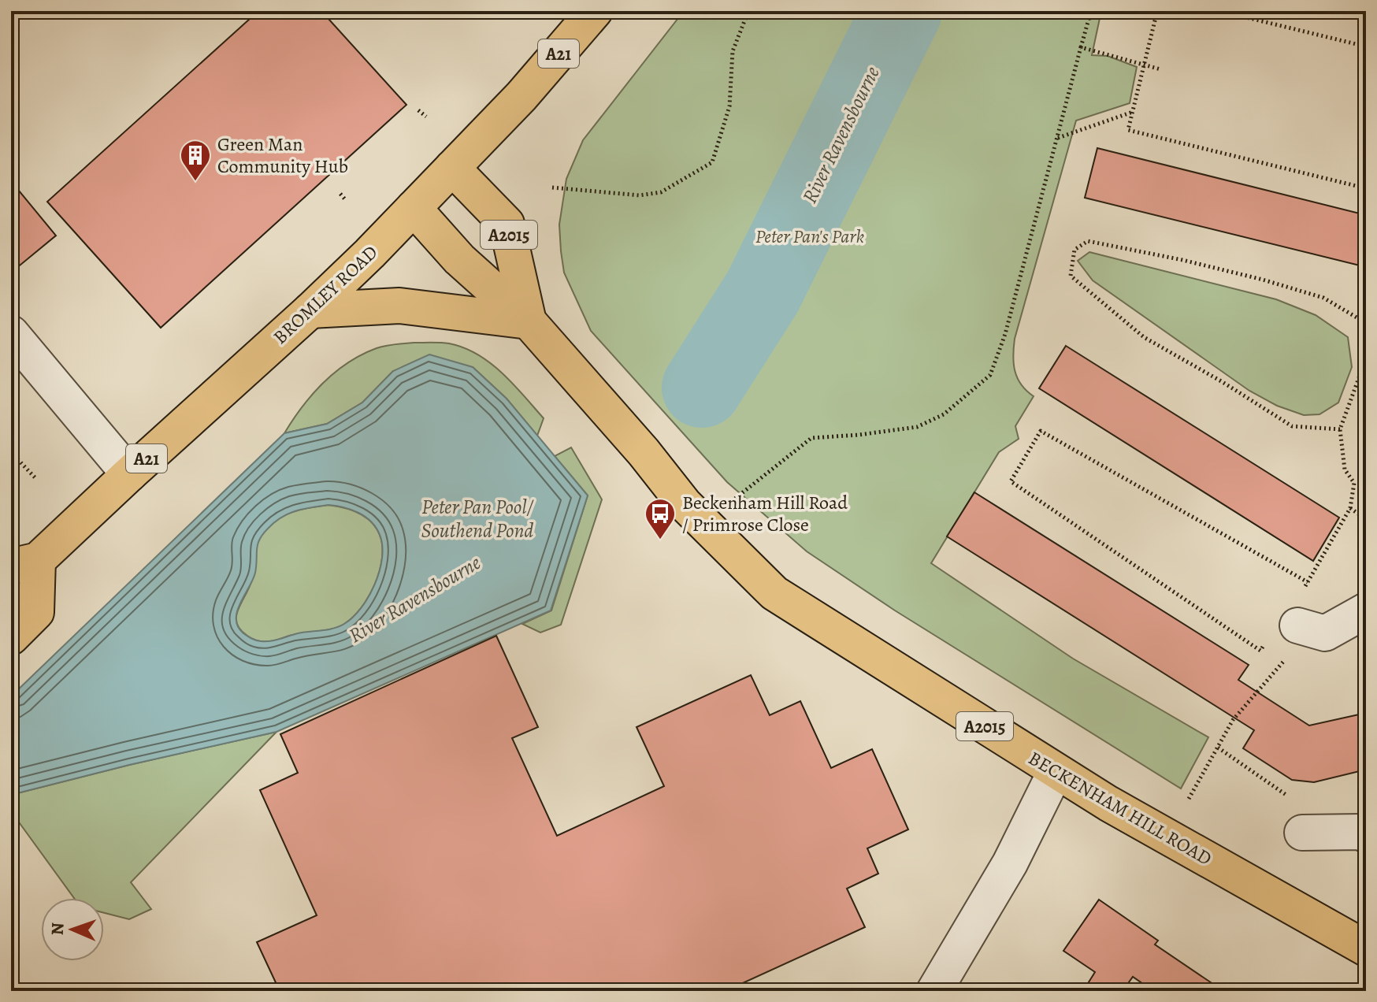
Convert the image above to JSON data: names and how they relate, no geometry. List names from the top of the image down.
{
  "streets": {
    "main road": [
      "A21",
      "A2015",
      "BROMLEY ROAD",
      "BECKENHAM HILL ROAD"
    ]
  },
  "crossings": [
    ["BROMLEY ROAD", "BECKENHAM HILL ROAD"]
  ],
  "water": ["River Ravensbourne", "Peter Pan Pool/ Southend Pond"],
  "parks": ["Peter Pan's Park"],
  "places": {
    "building": ["Green Man Community Hub"],
    "bus stop": ["Beckenham Hill Road / Primrose Close"]
  },
  "north": "left"
}
